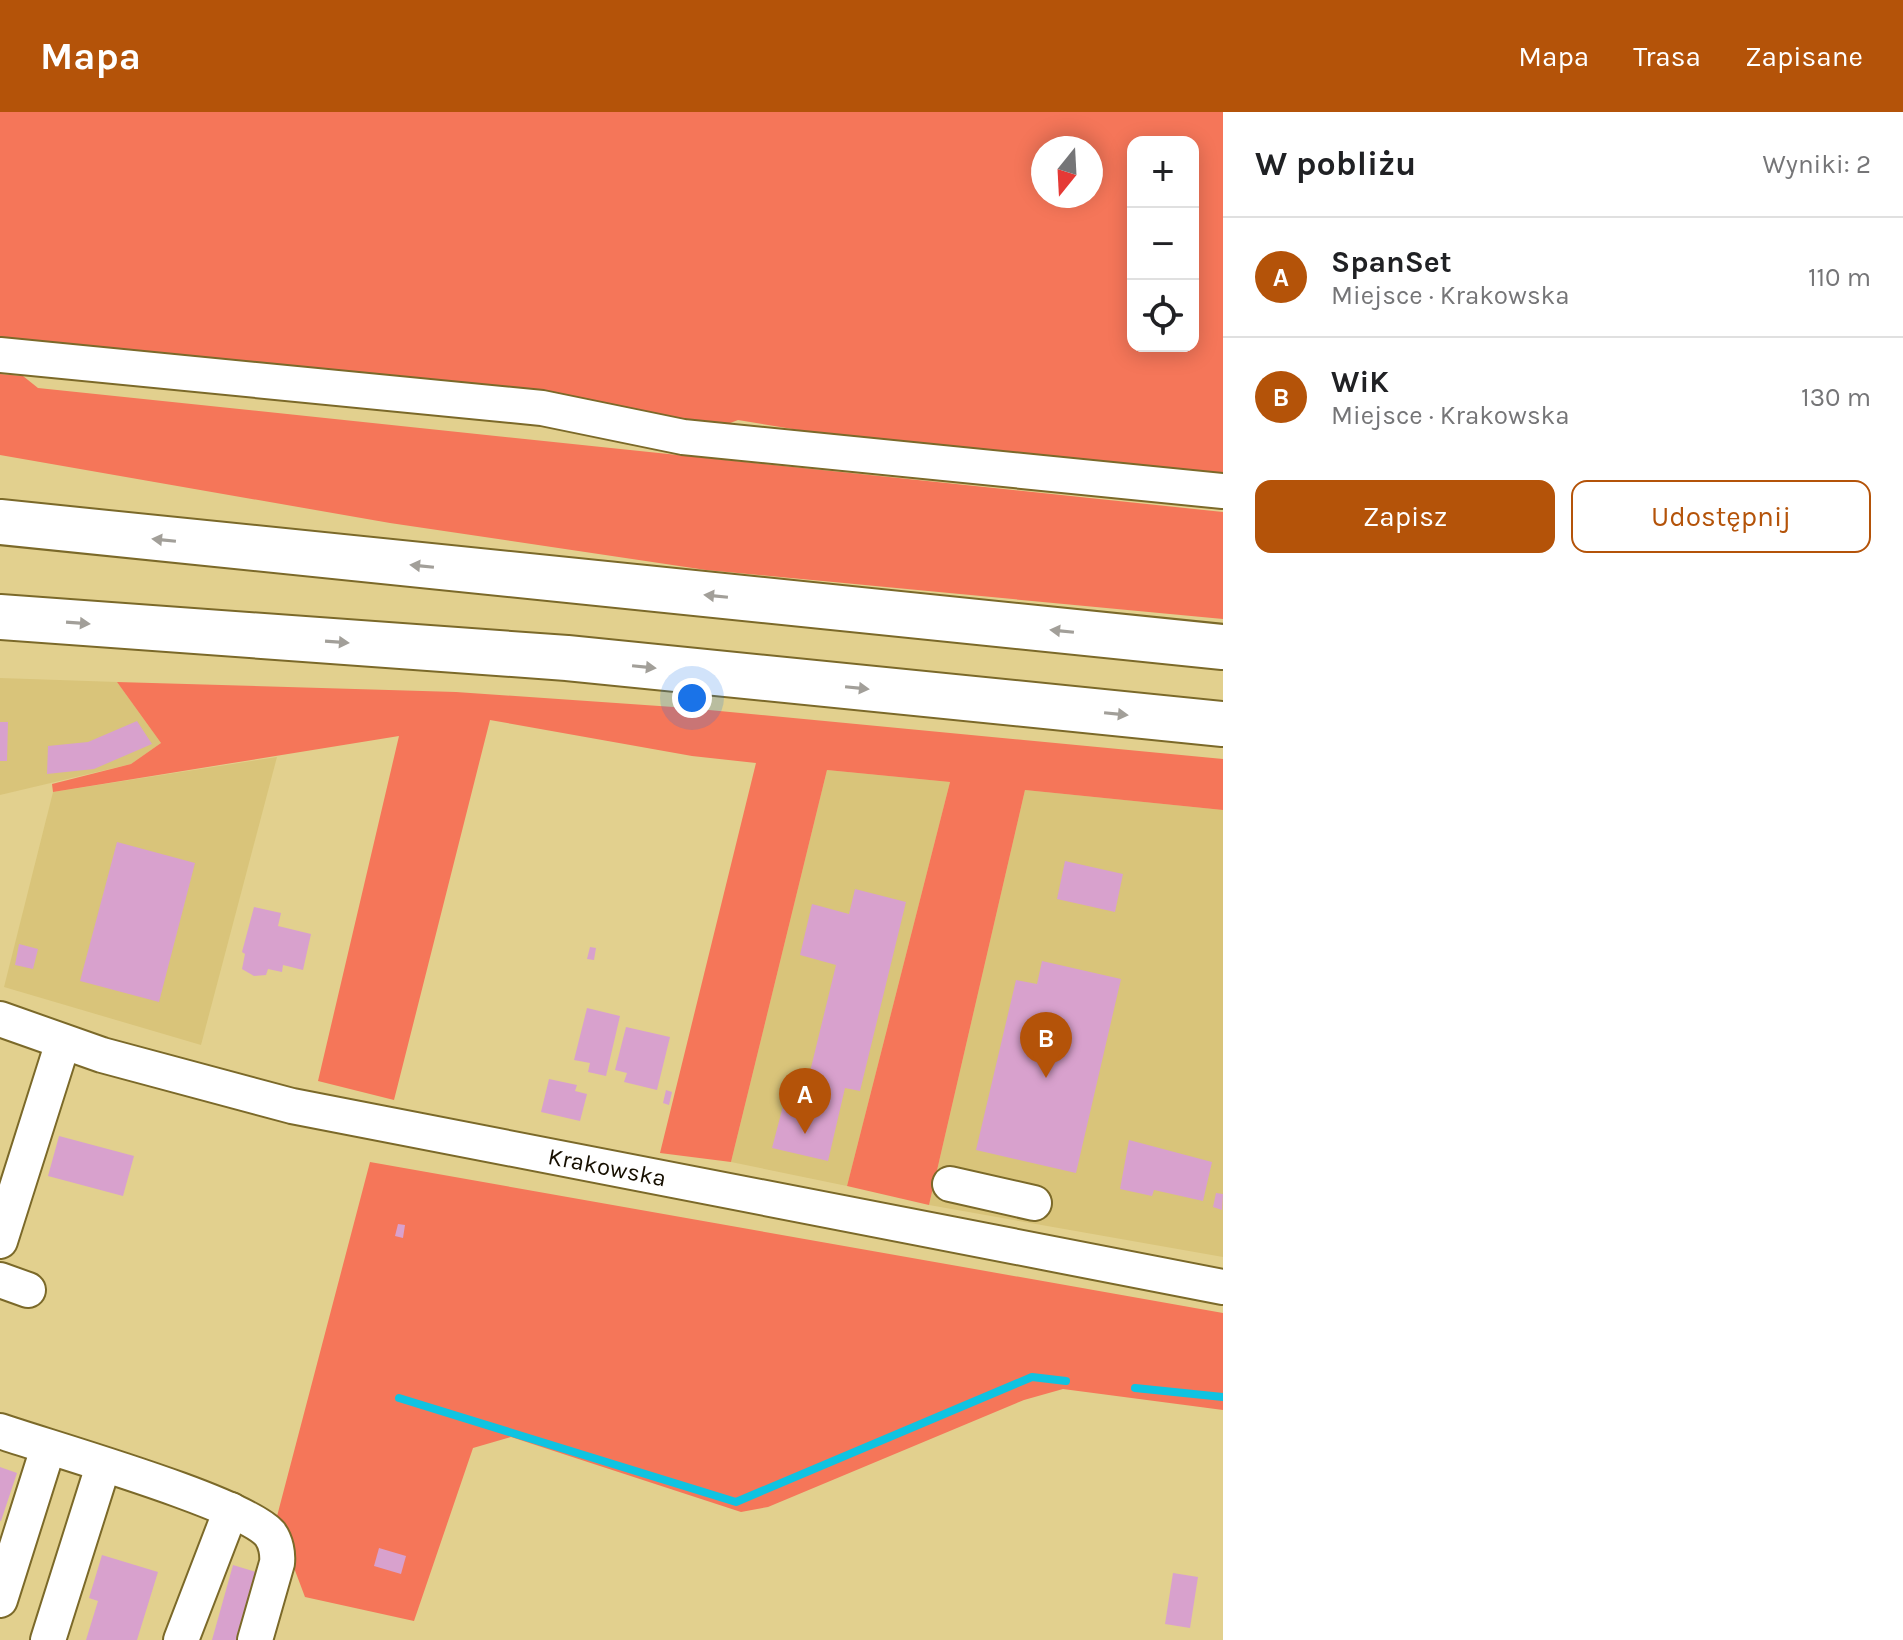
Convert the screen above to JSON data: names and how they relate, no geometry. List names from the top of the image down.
{
  "streets": {
    "street": ["Krakowska"]
  },
  "north": "bottom",
  "page": {
    "header": "Mapa",
    "nav": ["Mapa", "Trasa", "Zapisane"],
    "heading": ["W pobliżu", "Wyniki: 2"],
    "map_buttons": ["+", "−"],
    "list": [
      {
        "mark": "A",
        "name": "SpanSet",
        "note": "Miejsce · Krakowska",
        "value": "110 m"
      },
      {
        "mark": "B",
        "name": "WiK",
        "note": "Miejsce · Krakowska",
        "value": "130 m"
      }
    ],
    "buttons": ["Zapisz", "Udostępnij"],
    "pins": ["B", "A"]
  }
}
